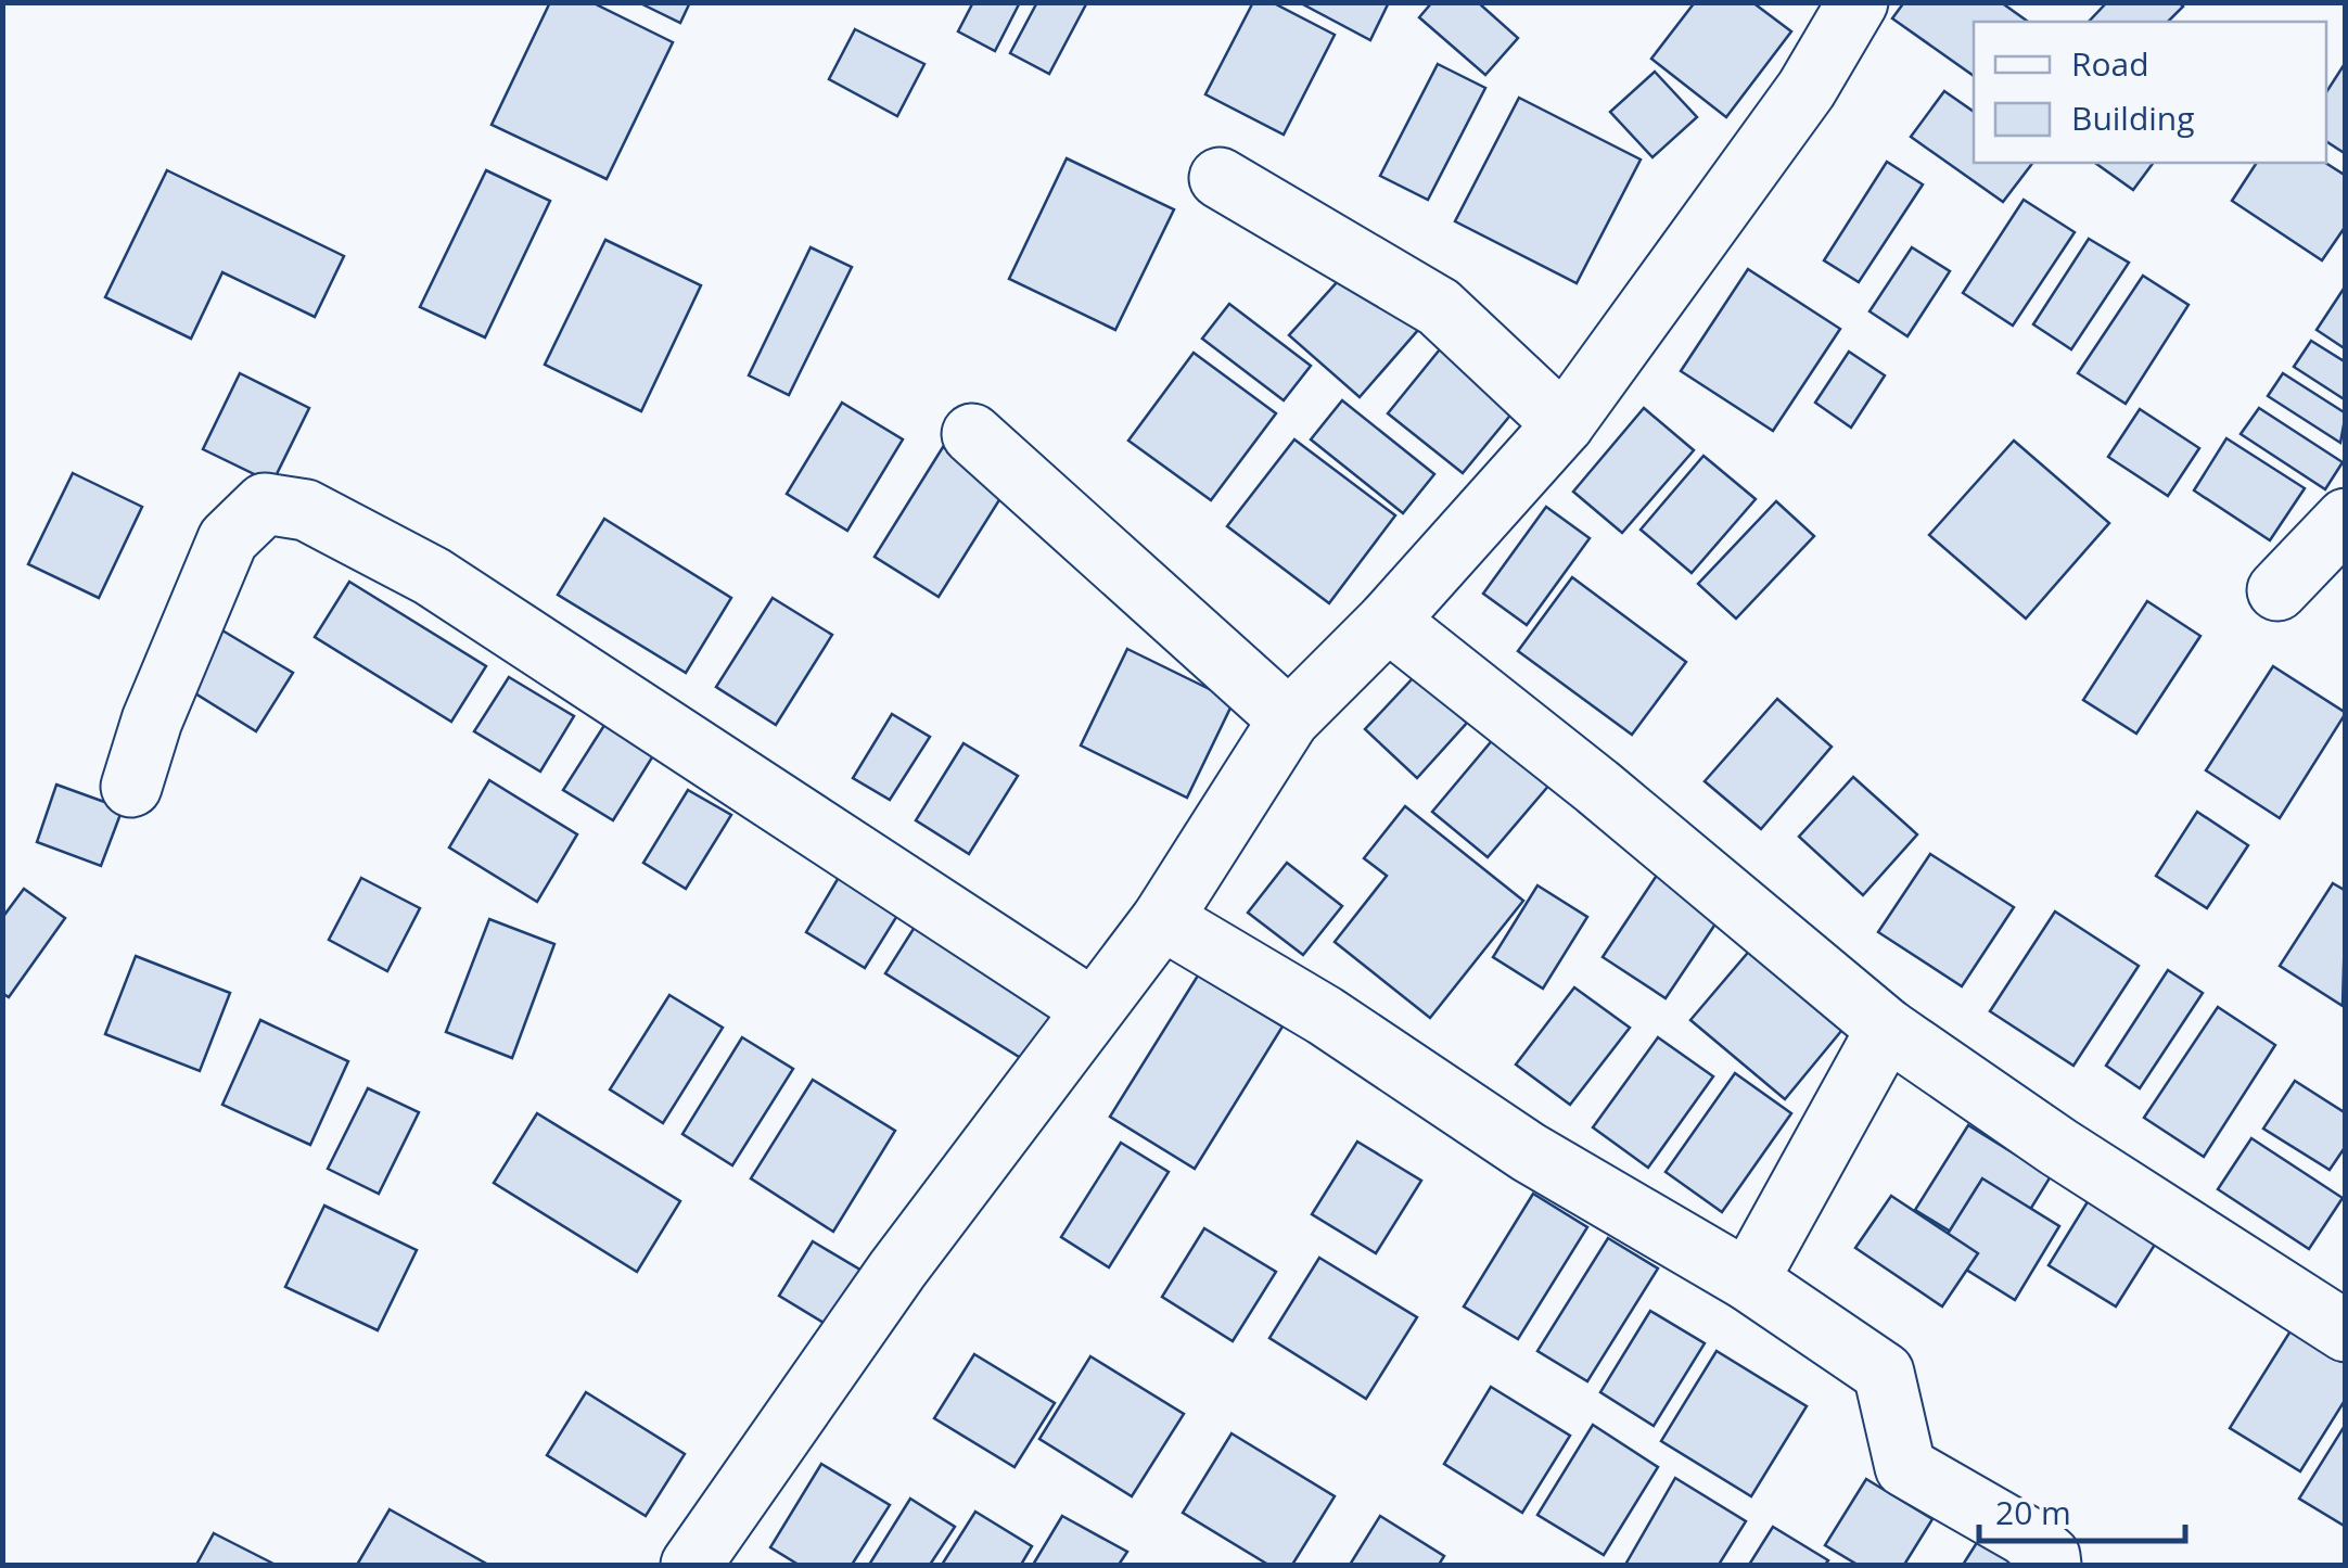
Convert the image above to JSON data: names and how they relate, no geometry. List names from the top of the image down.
{
  "legend": ["Road", "Building"],
  "scale_bar": "20 m"
}
